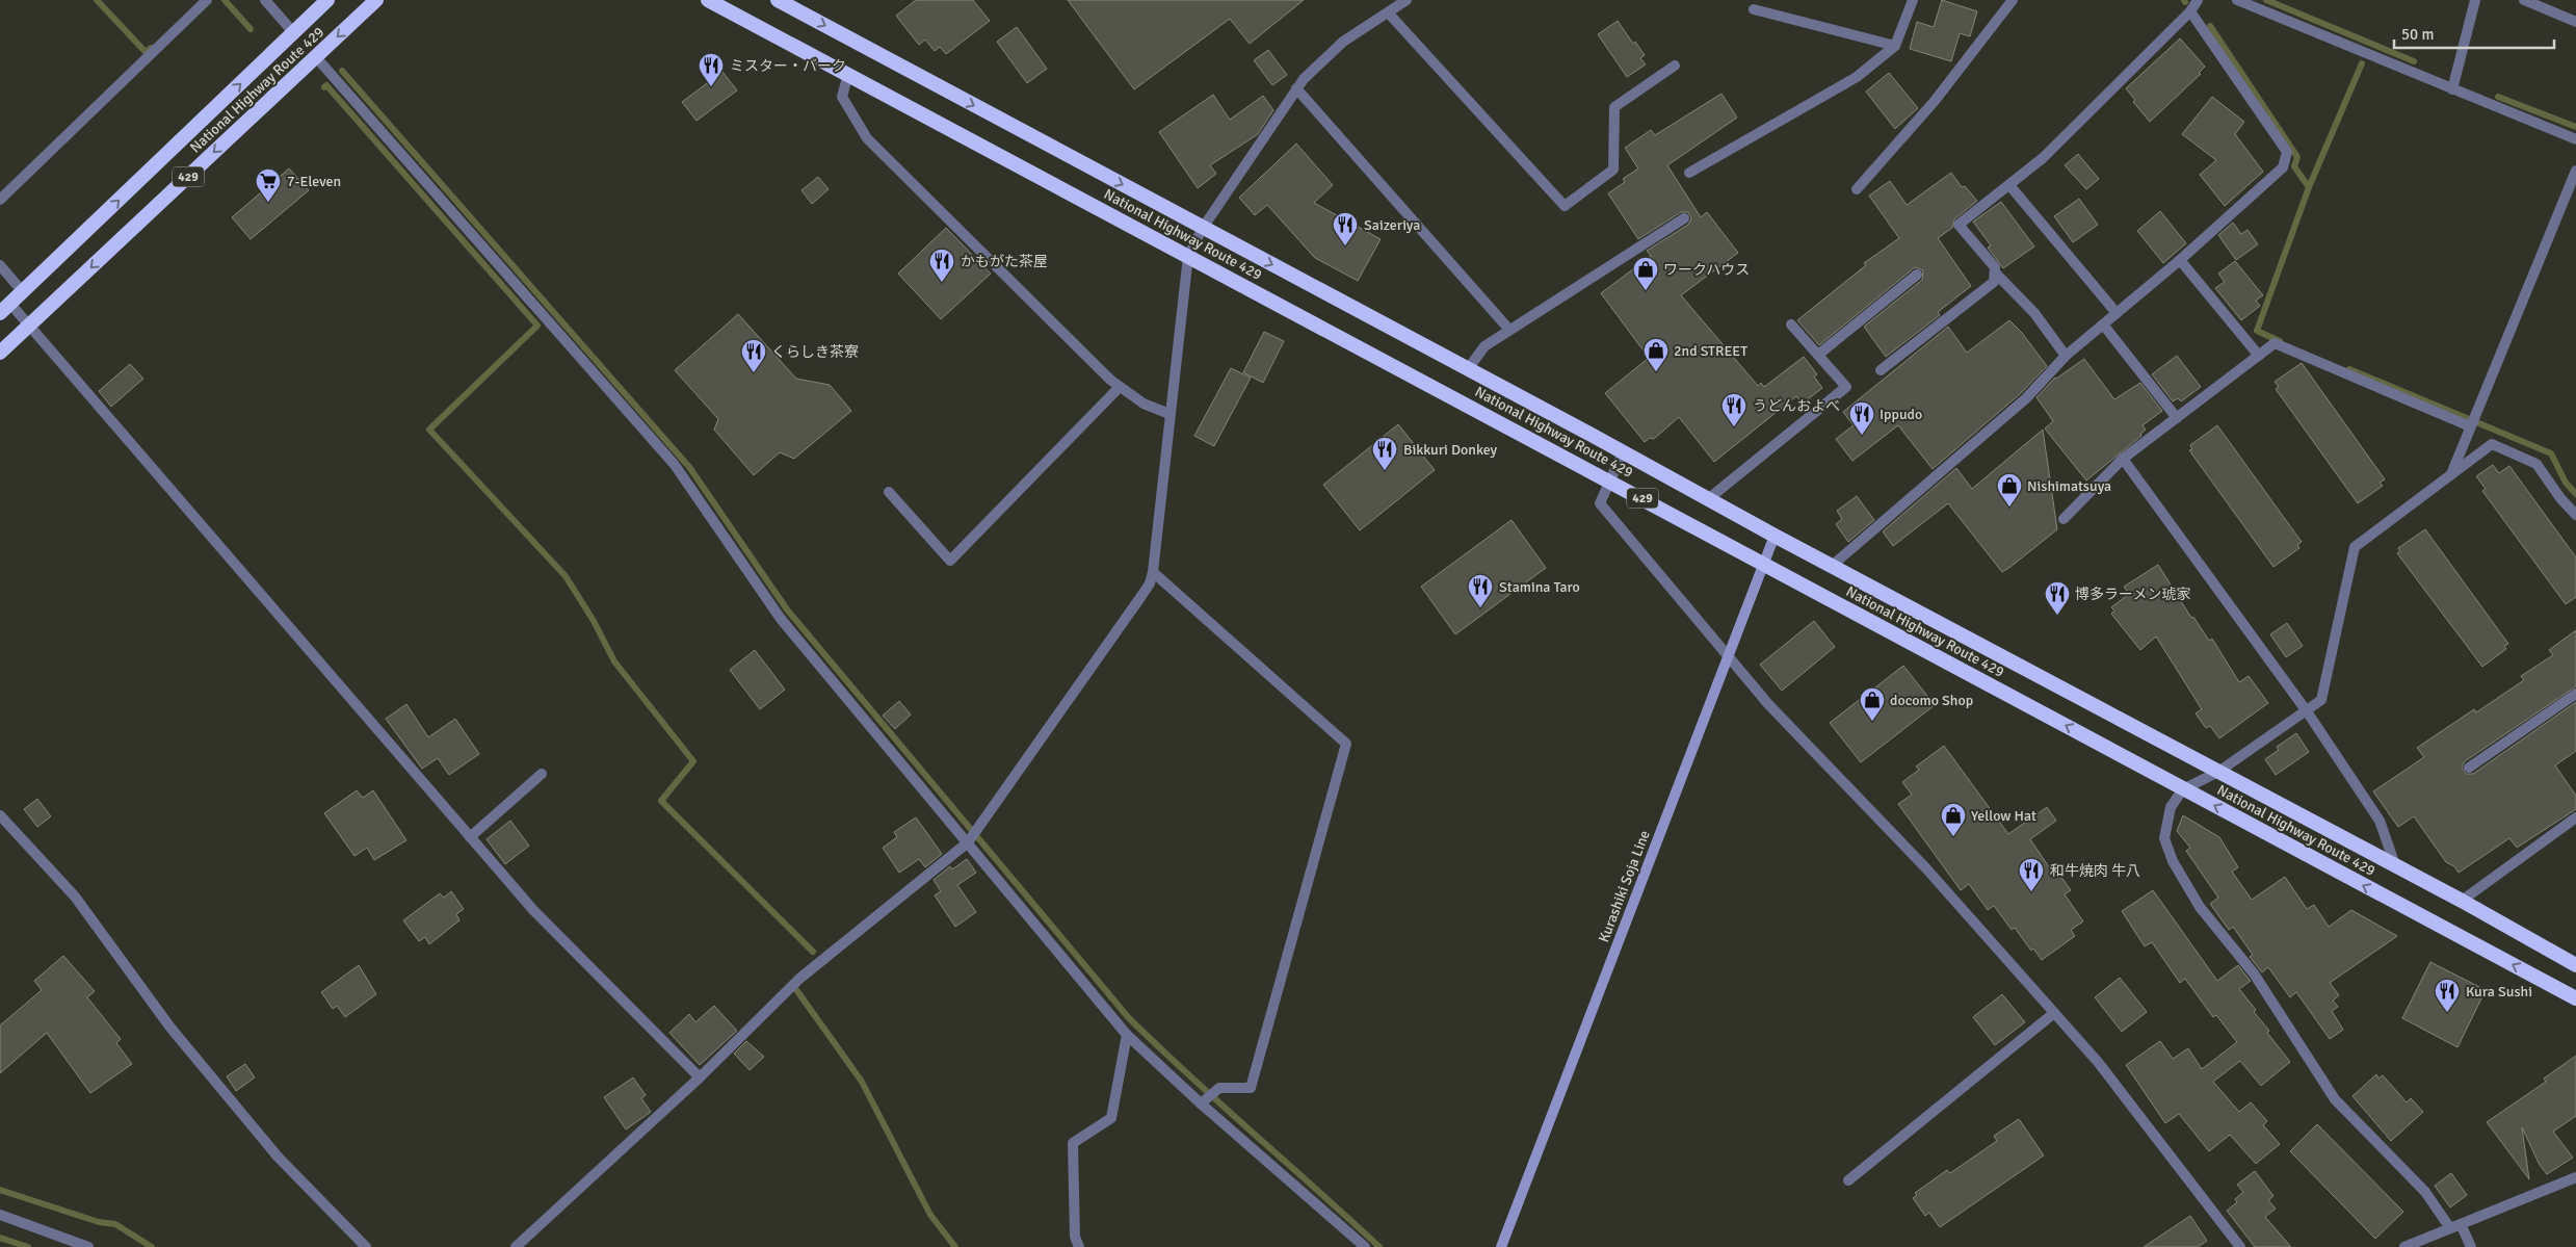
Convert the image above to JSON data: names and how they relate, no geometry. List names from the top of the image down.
{
  "streets": {
    "highway": ["National Highway Route 429", "429"],
    "main road": ["Kurashiki Soja Line"]
  },
  "crossings": [
    ["National Highway Route 429", "Kurashiki Soja Line"]
  ],
  "places": {
    "restaurant": [
      "ミスター・バーク",
      "Saizeriya",
      "かもがた茶屋",
      "くらしき茶寮",
      "うどんおよべ",
      "Ippudo",
      "Bikkuri Donkey",
      "Stamina Taro",
      "博多ラーメン琥家",
      "和牛焼肉 牛八",
      "Kura Sushi"
    ],
    "supermarket": ["7-Eleven"],
    "shop": [
      "ワークハウス",
      "2nd STREET",
      "Nishimatsuya",
      "docomo Shop",
      "Yellow Hat"
    ]
  },
  "scale_bar": "50 m"
}
